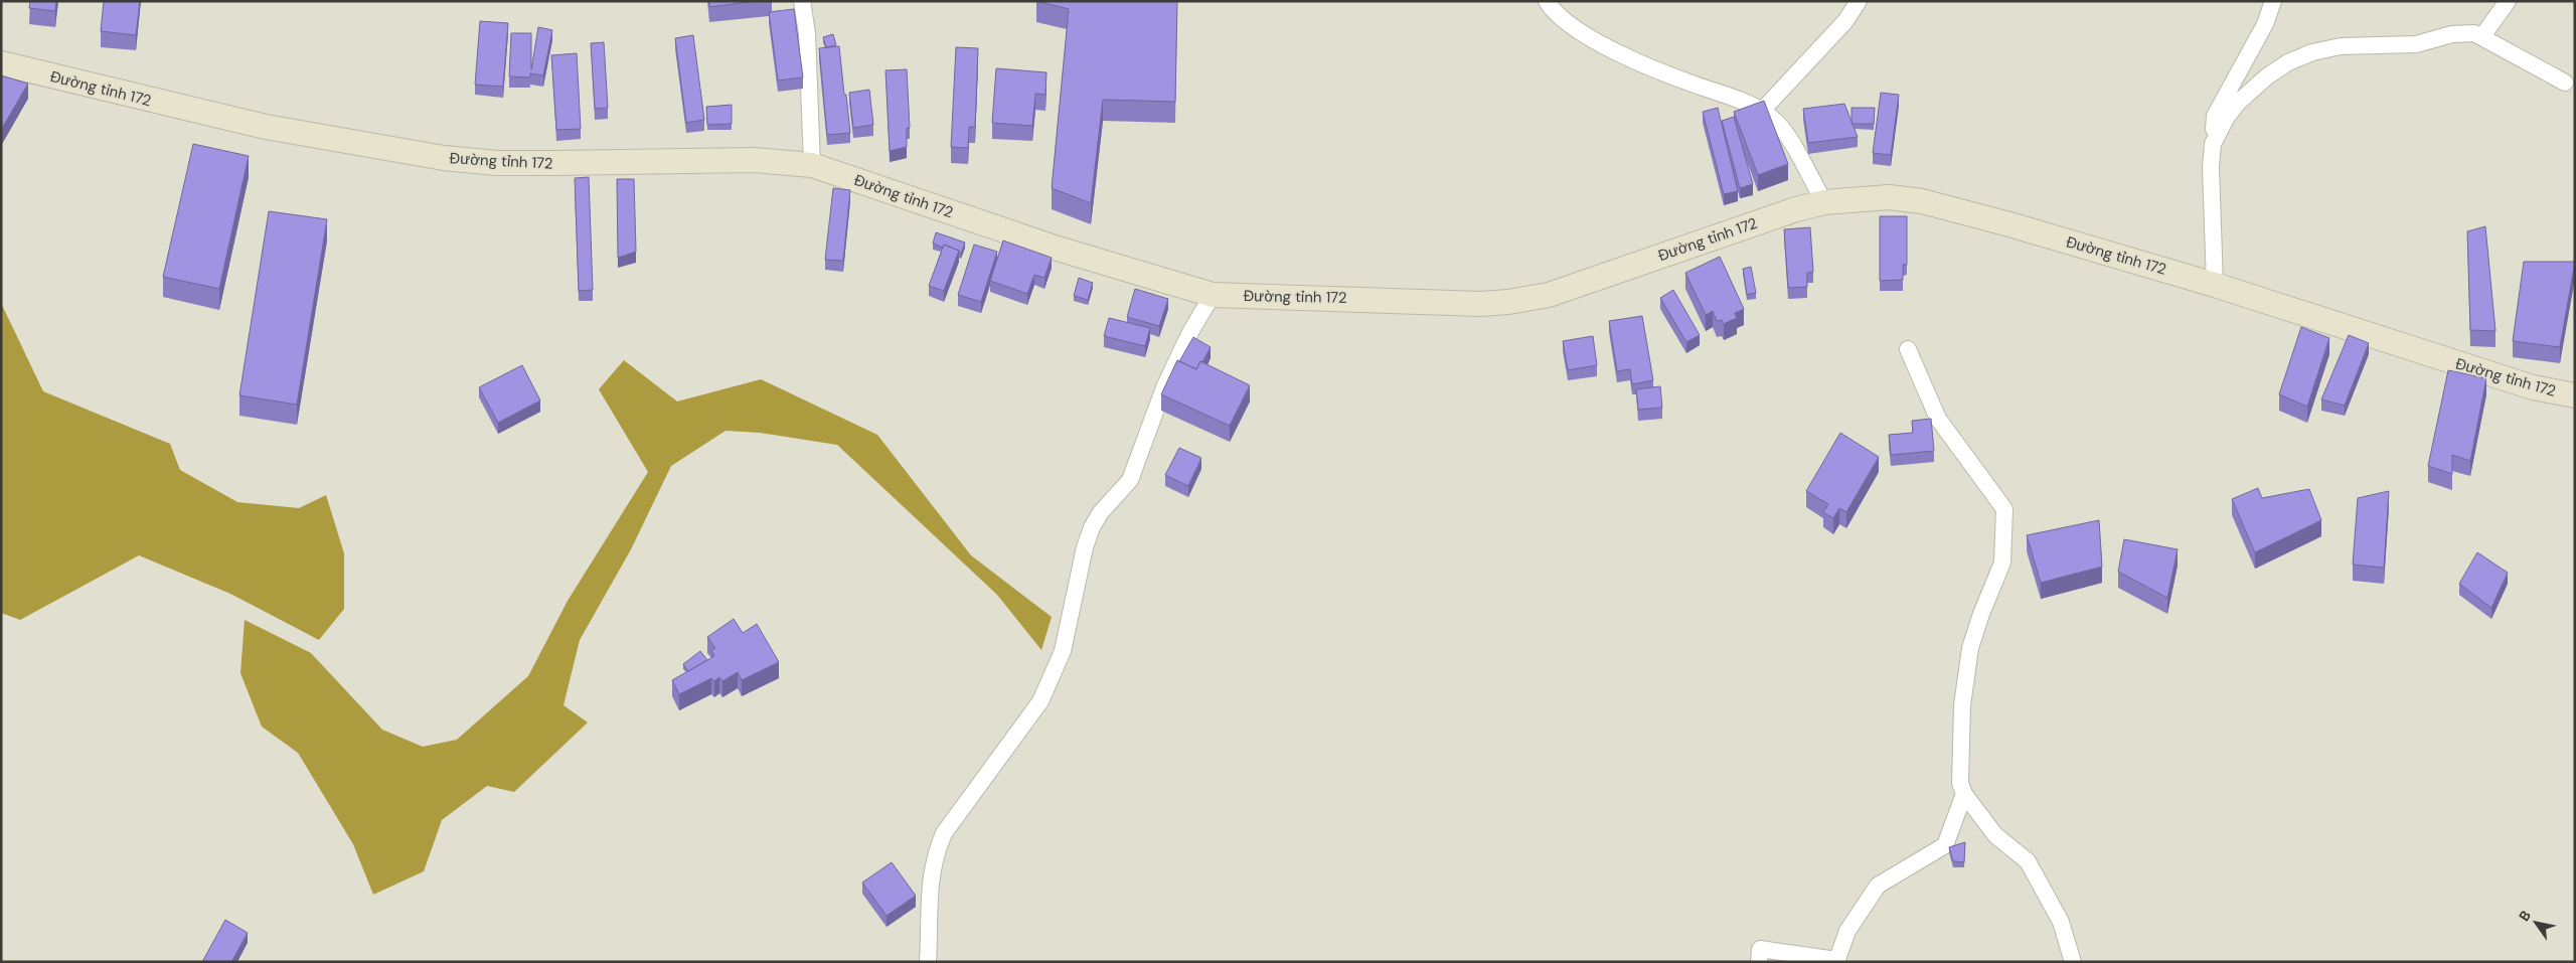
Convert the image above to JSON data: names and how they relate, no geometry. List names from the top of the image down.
{
  "streets": {
    "main road": ["Đường tỉnh 172"]
  },
  "north": "top left"
}
